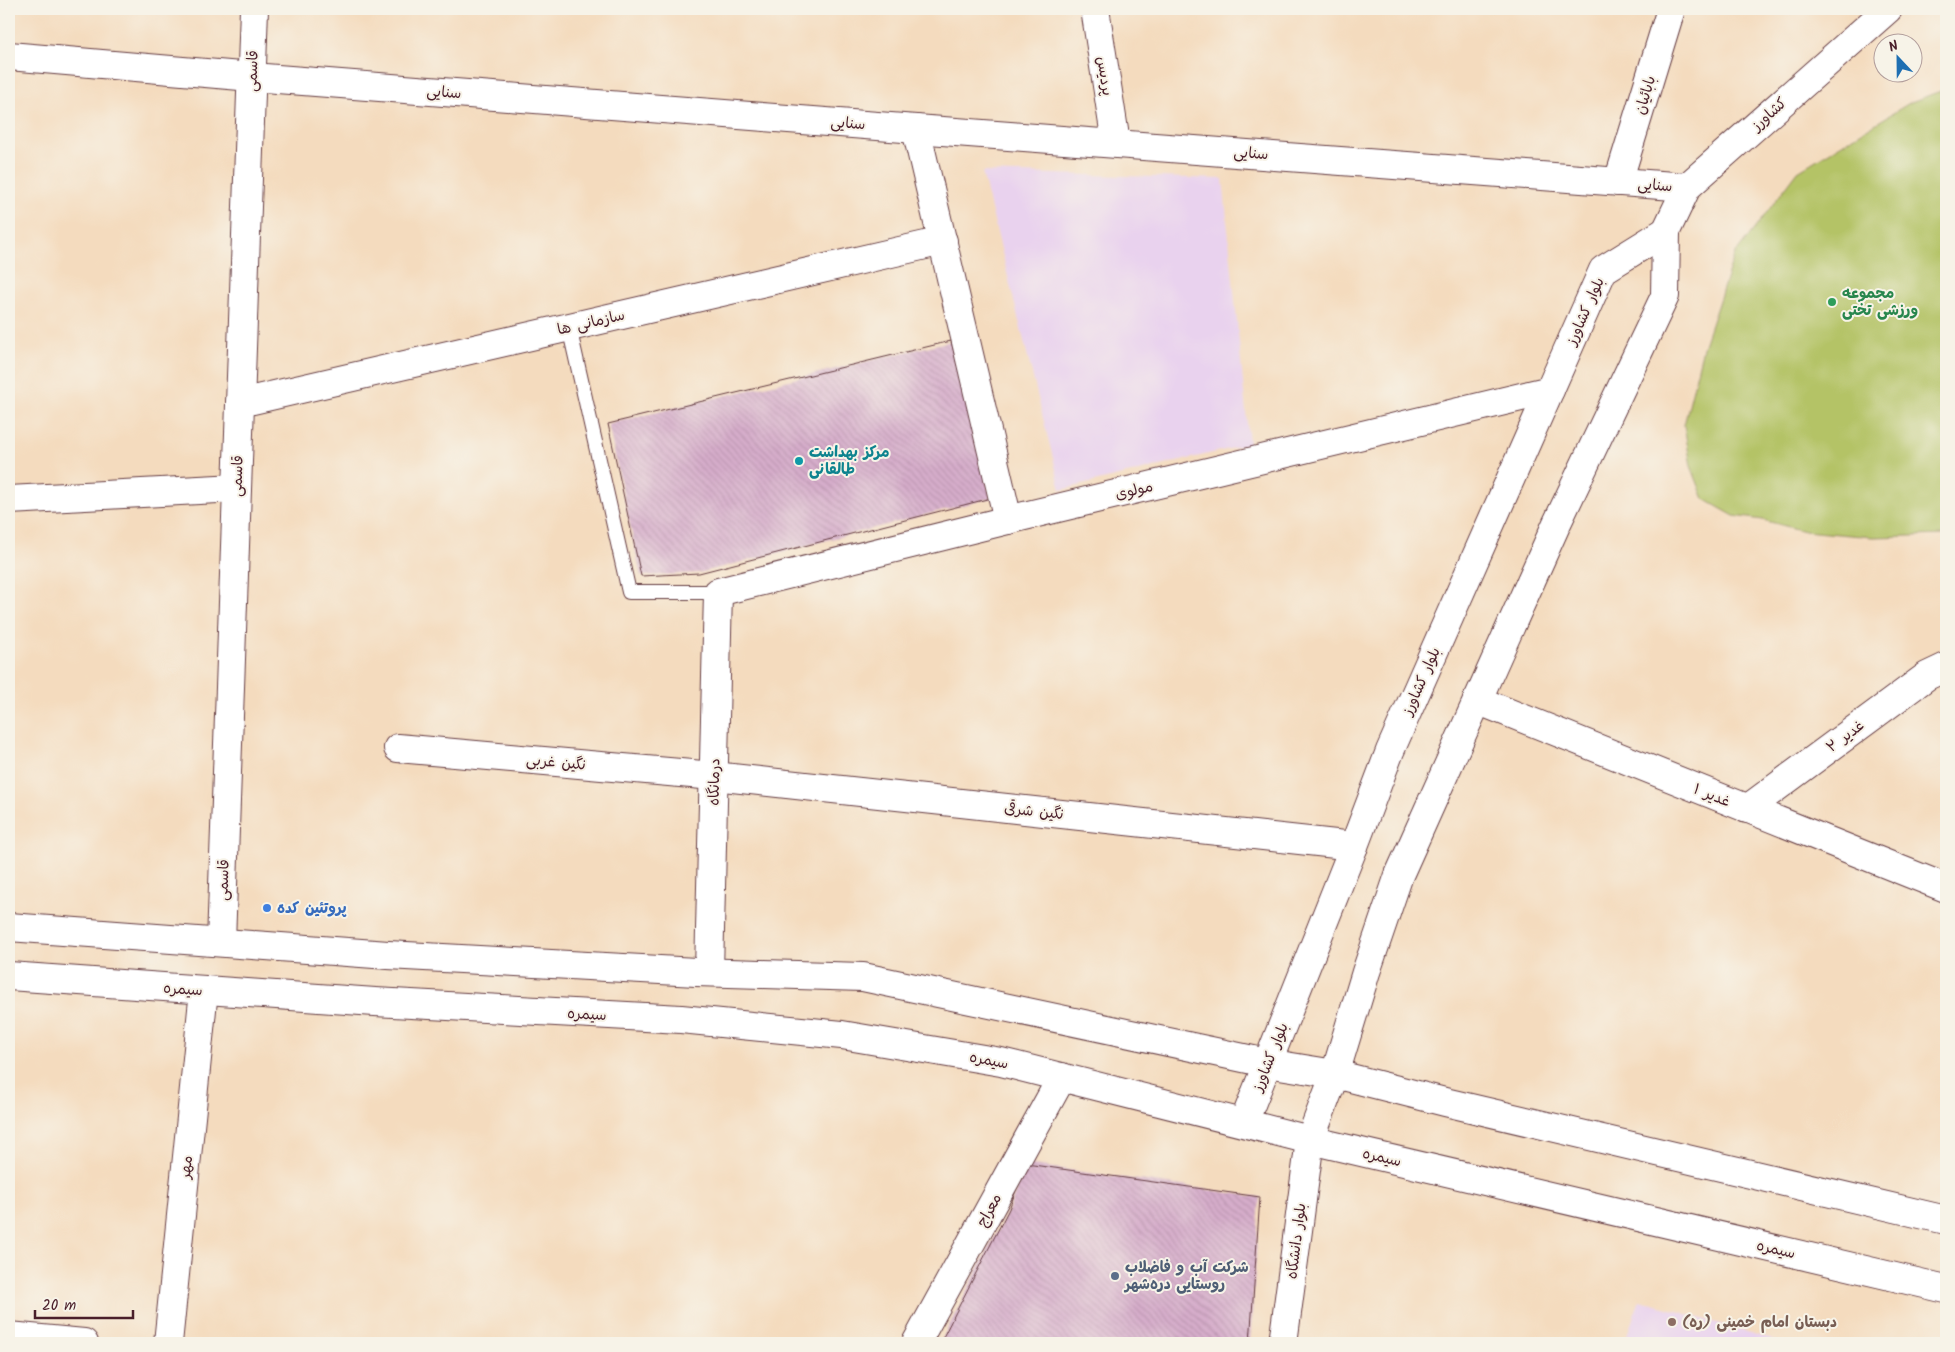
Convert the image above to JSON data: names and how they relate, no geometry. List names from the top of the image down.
{
  "streets": {
    "street": [
      "قاسمی",
      "پردیس",
      "سنایی",
      "بابائیان",
      "کشاورز",
      "بلوار کشاورز",
      "سازمانی ها",
      "مولوی",
      "غدیر ۲",
      "نگین غربی",
      "درمانگاه",
      "غدیر ۱",
      "نگین شرقی",
      "سیمره",
      "مهر",
      "معراج",
      "بلوار دانشگاه"
    ]
  },
  "crossings": [
    ["قاسمی", "سنایی"],
    ["قاسمی", "سازمانی ها"],
    ["پردیس", "سنایی"],
    ["سنایی", "بابائیان"],
    ["سنایی", "کشاورز"],
    ["کشاورز", "بلوار کشاورز"],
    ["بلوار کشاورز", "مولوی"],
    ["بلوار کشاورز", "نگین شرقی"],
    ["بلوار کشاورز", "سیمره"],
    ["مولوی", "درمانگاه"],
    ["غدیر ۲", "غدیر ۱"],
    ["نگین غربی", "درمانگاه"],
    ["نگین غربی", "نگین شرقی"],
    ["درمانگاه", "نگین شرقی"],
    ["سیمره", "مهر"],
    ["سیمره", "معراج"],
    ["سیمره", "بلوار دانشگاه"]
  ],
  "places": [
    "مجموعه ورزشی تختی",
    "مرکز بهداشت طالقانی",
    "پروتئین کده",
    "شرکت آب و فاضلاب روستایی دره‌شهر",
    "دبستان امام خمینی (ره)"
  ],
  "scale_bar": "20 m",
  "north": "top"
}
